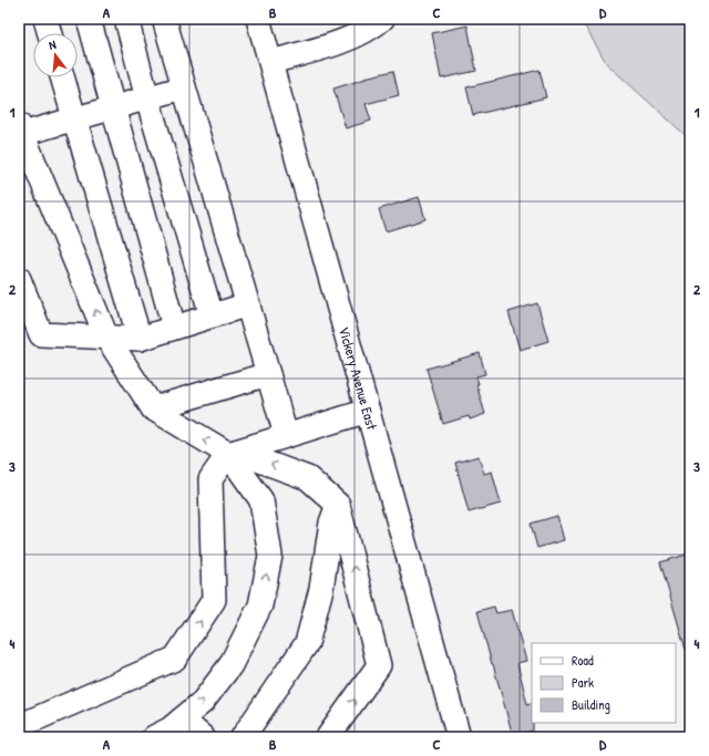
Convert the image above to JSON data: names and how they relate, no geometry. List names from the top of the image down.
{
  "streets": {
    "street": ["Vickery Avenue East"]
  },
  "legend": ["Road", "Park", "Building"],
  "north": "top",
  "grid": {
    "columns": [
      "A",
      "B",
      "C",
      "D"
    ],
    "rows": [
      "1",
      "2",
      "3",
      "4"
    ]
  }
}
